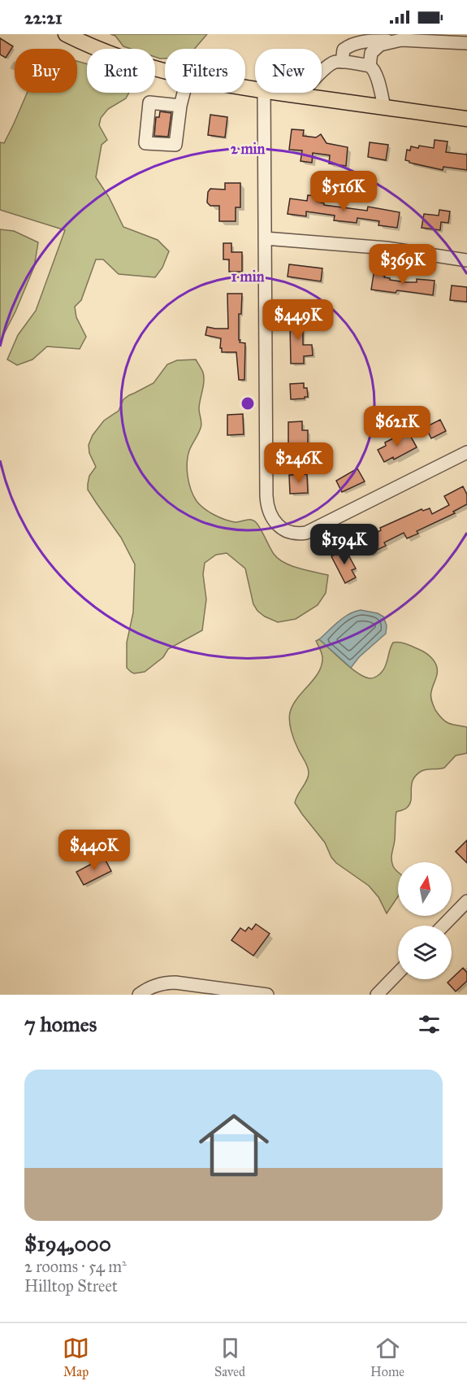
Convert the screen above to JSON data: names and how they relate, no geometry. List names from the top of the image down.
{
  "north": "top",
  "page": {
    "status": "22:21",
    "chip": [
      "Buy",
      "Rent",
      "Filters",
      "New"
    ],
    "price": [
      "$516K",
      "$369K",
      "$449K",
      "$621K",
      "$246K",
      "$194K",
      "$440K"
    ],
    "heading": "7 homes",
    "list": [
      {
        "name": "$194,000",
        "note": "2 rooms · 54 m² · Hilltop Street"
      }
    ],
    "tabs": ["Map", "Saved", "Home"]
  },
  "rings": ["2 min", "1 min"]
}
